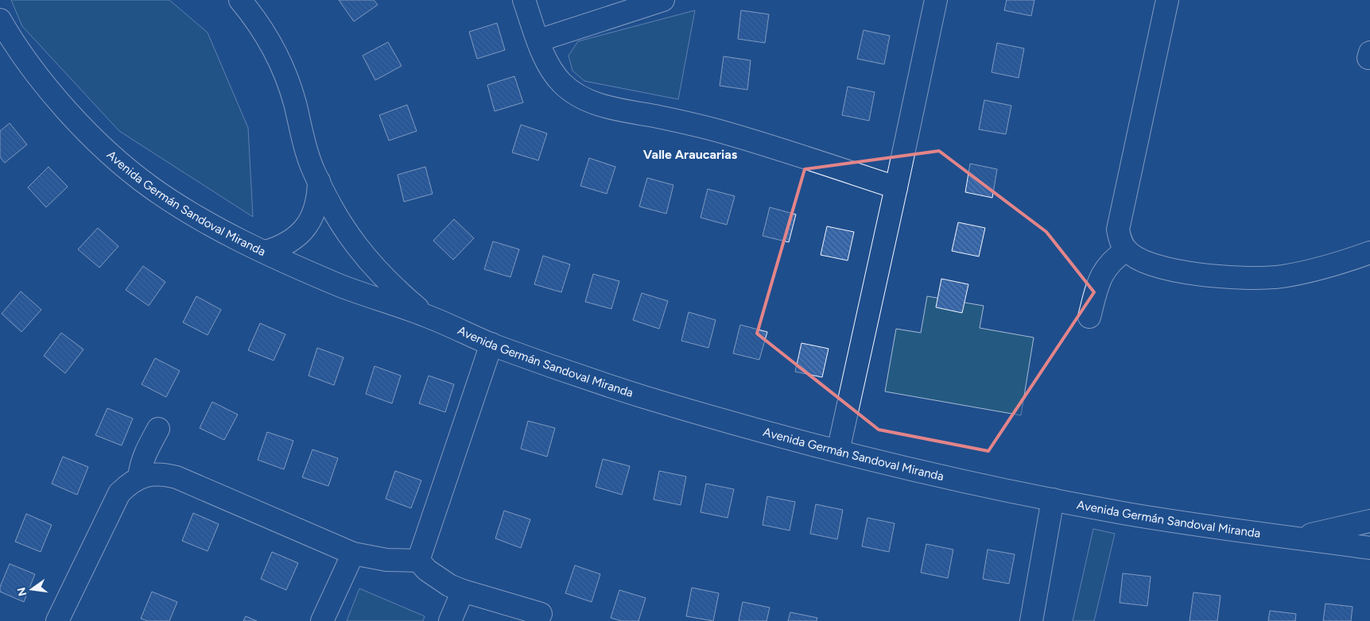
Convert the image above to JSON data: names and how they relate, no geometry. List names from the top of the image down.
{
  "streets": {
    "street": ["Avenida Germán Sandoval Miranda"]
  },
  "districts": ["Valle Araucarias"],
  "north": "left"
}
